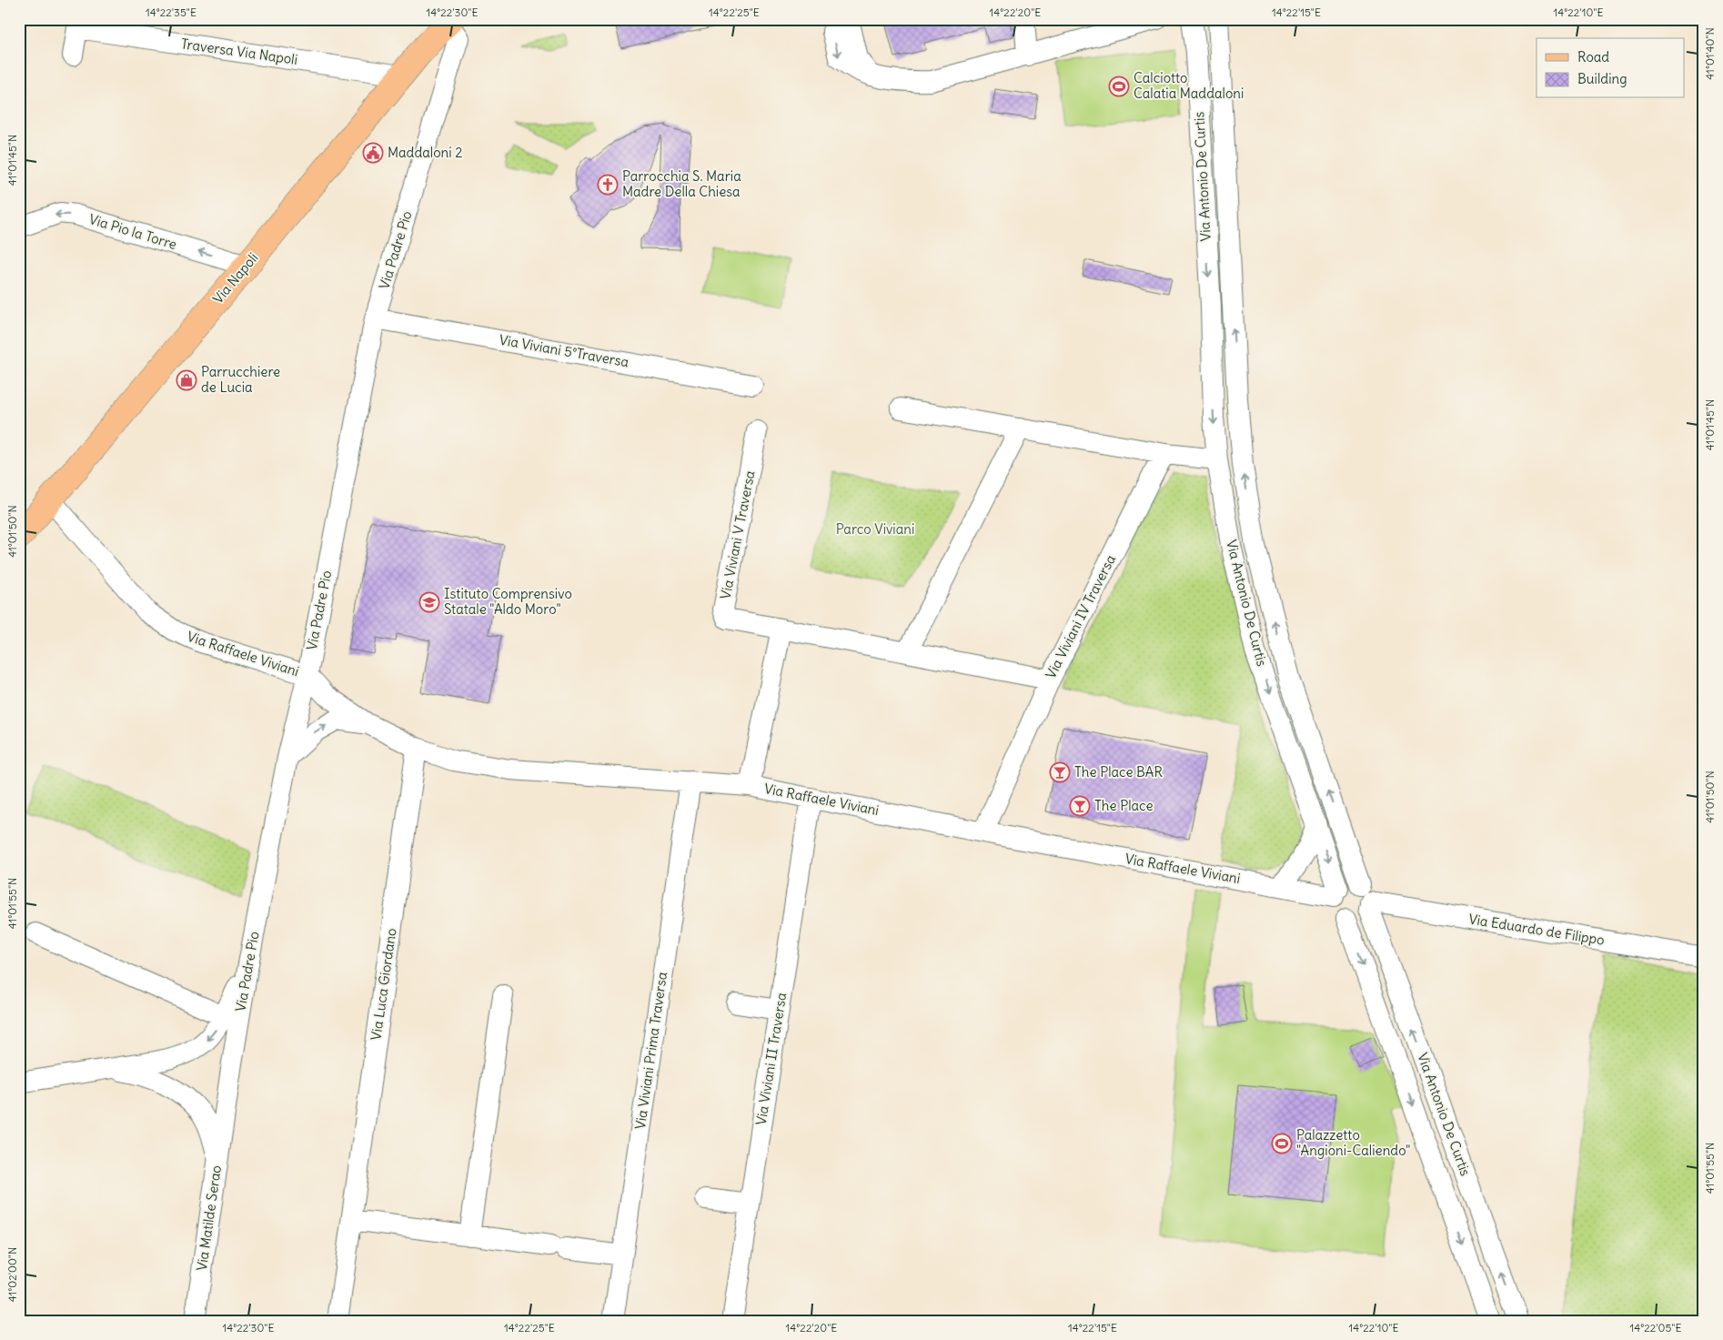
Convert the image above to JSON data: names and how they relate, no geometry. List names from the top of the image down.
{
  "streets": {
    "main road": ["Via Napoli"],
    "street": [
      "Traversa Via Napoli",
      "Via Antonio De Curtis",
      "Via Pio la Torre",
      "Via Padre Pio",
      "Via Viviani 5°Traversa",
      "Via Viviani V Traversa",
      "Via Viviani IV Traversa",
      "Via Raffaele Viviani",
      "Via Eduardo de Filippo",
      "Via Luca Giordano",
      "Via Viviani Prima Traversa",
      "Via Viviani II Traversa",
      "Via Matilde Serao"
    ]
  },
  "crossings": [
    ["Traversa Via Napoli", "Via Napoli"],
    ["Via Antonio De Curtis", "Via Raffaele Viviani"],
    ["Via Antonio De Curtis", "Via Eduardo de Filippo"],
    ["Via Pio la Torre", "Via Napoli"],
    ["Via Padre Pio", "Via Napoli"],
    ["Via Padre Pio", "Via Viviani 5°Traversa"],
    ["Via Padre Pio", "Via Raffaele Viviani"],
    ["Via Padre Pio", "Via Matilde Serao"],
    ["Via Napoli", "Via Raffaele Viviani"],
    ["Via Viviani V Traversa", "Via Viviani IV Traversa"],
    ["Via Viviani IV Traversa", "Via Raffaele Viviani"],
    ["Via Raffaele Viviani", "Via Eduardo de Filippo"],
    ["Via Raffaele Viviani", "Via Luca Giordano"],
    ["Via Raffaele Viviani", "Via Viviani Prima Traversa"],
    ["Via Raffaele Viviani", "Via Viviani II Traversa"]
  ],
  "one_way": ["Via Pio la Torre"],
  "parks": ["Parco Viviani"],
  "places": {
    "sports": ["Calciotto Calatia Maddaloni", "Palazzetto \"Angioni-Caliendo\""],
    "public building": ["Maddaloni 2"],
    "church": ["Parrocchia S. Maria Madre Della Chiesa"],
    "shop": ["Parrucchiere de Lucia"],
    "school or university": ["Istituto Comprensivo Statale \"Aldo Moro\""],
    "bar": ["The Place BAR", "The Place"]
  },
  "legend": ["Road", "Building"],
  "coordinates": [
    "14°22'35\"E",
    "14°22'30\"E",
    "14°22'25\"E",
    "14°22'20\"E",
    "14°22'15\"E",
    "14°22'10\"E",
    "41°01'40\"N",
    "41°01'45\"N",
    "41°01'50\"N",
    "41°01'55\"N",
    "41°02'00\"N",
    "14°22'05\"E"
  ]
}
